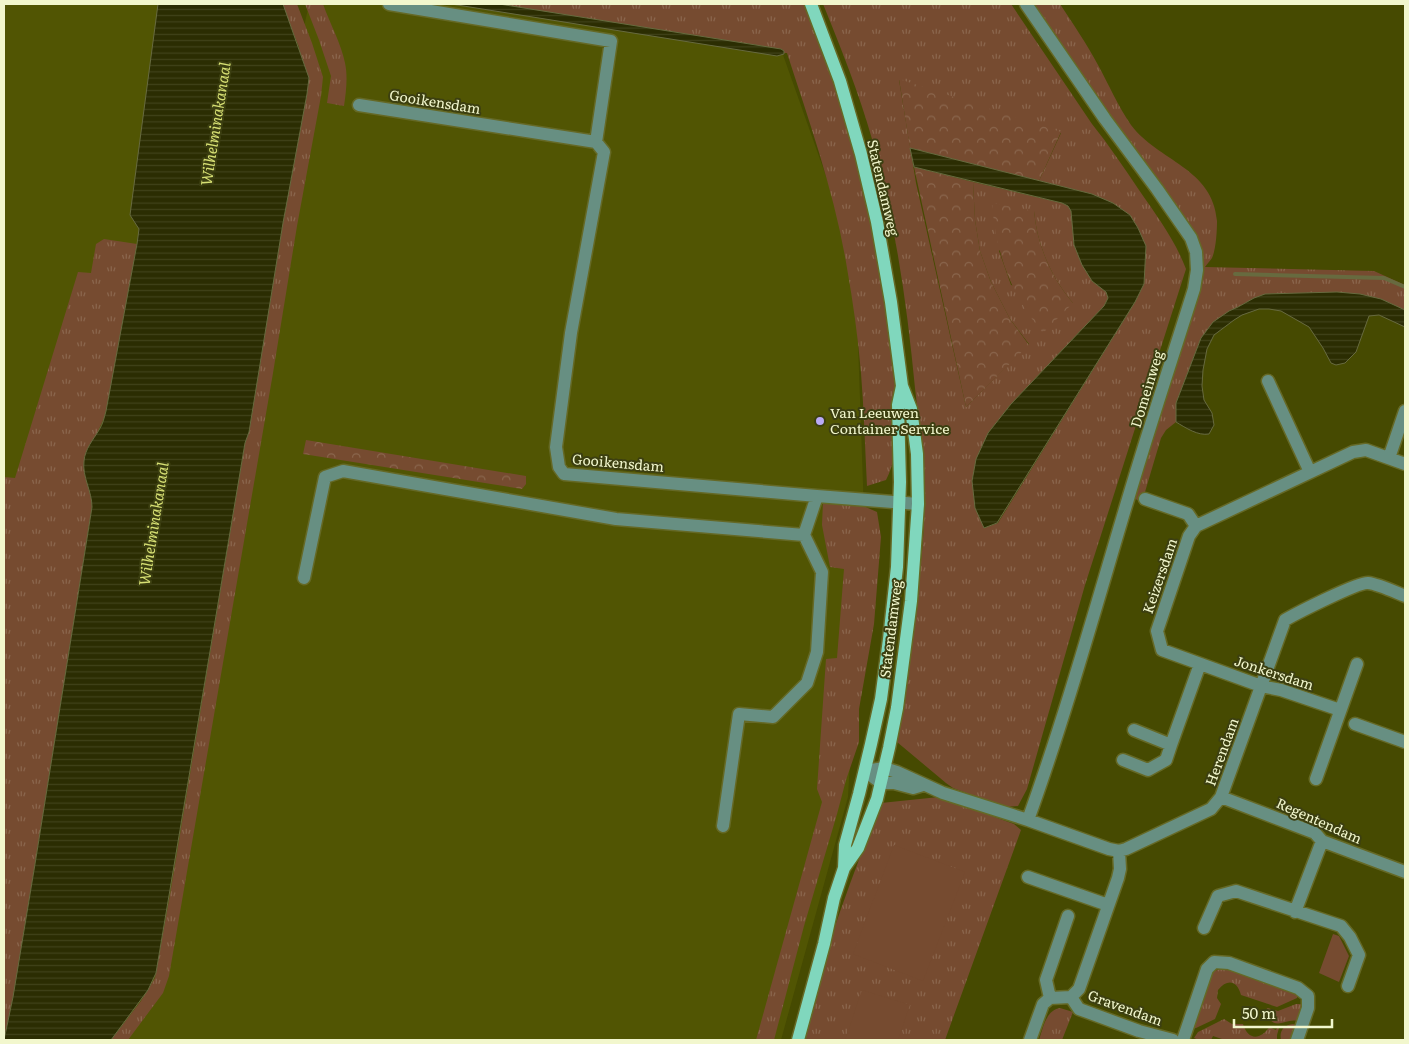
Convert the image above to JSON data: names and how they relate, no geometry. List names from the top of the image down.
{
  "streets": {
    "main road": ["Statendamweg"],
    "street": [
      "Gooikensdam",
      "Domeinweg",
      "Keizersdam",
      "Jonkersdam",
      "Herendam",
      "Regentendam",
      "Gravendam"
    ]
  },
  "crossings": [
    ["Gooikensdam", "Statendamweg"],
    ["Keizersdam", "Jonkersdam"],
    ["Jonkersdam", "Herendam"],
    ["Herendam", "Regentendam"]
  ],
  "water": ["Wilhelminakanaal"],
  "places": ["Van Leeuwen Container Service"],
  "scale_bar": "50 m"
}
